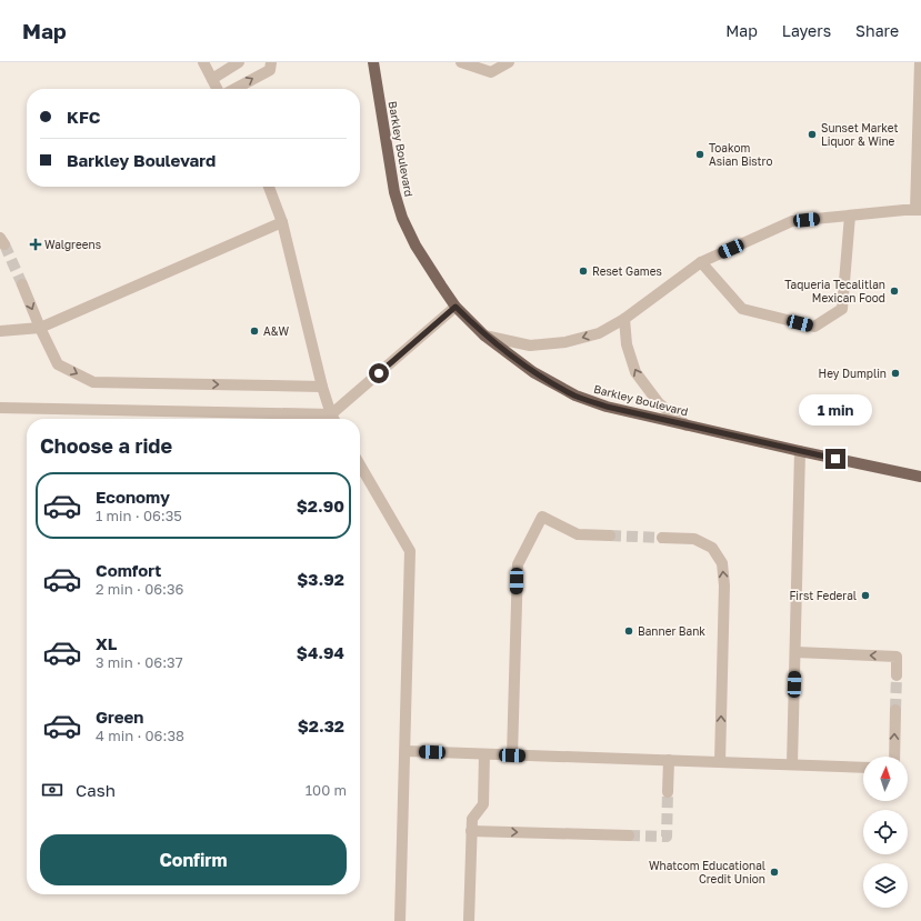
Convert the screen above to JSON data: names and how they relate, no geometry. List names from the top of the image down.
{
  "streets": {
    "main road": ["Barkley Boulevard"]
  },
  "places": {
    "other": [
      "Sunset Market Liquor & Wine",
      "Toakom Asian Bistro",
      "Reset Games",
      "Taqueria Tecalitlan Mexican Food",
      "A&W",
      "Hey Dumplin",
      "First Federal",
      "Banner Bank",
      "Whatcom Educational Credit Union"
    ],
    "health": ["Walgreens"]
  },
  "north": "top",
  "page": {
    "header": "Map",
    "nav": ["Map", "Layers", "Share"],
    "banner": ["KFC", "Barkley Boulevard"],
    "bubble": "1 min",
    "heading": "Choose a ride",
    "list": [
      {
        "name": "Economy",
        "note": "1 min · 06:35",
        "value": "$2.90"
      },
      {
        "name": "Comfort",
        "note": "2 min · 06:36",
        "value": "$3.92"
      },
      {
        "name": "XL",
        "note": "3 min · 06:37",
        "value": "$4.94"
      },
      {
        "name": "Green",
        "note": "4 min · 06:38",
        "value": "$2.32"
      }
    ],
    "pay": ["Cash", "100 m"],
    "buttons": "Confirm"
  }
}
